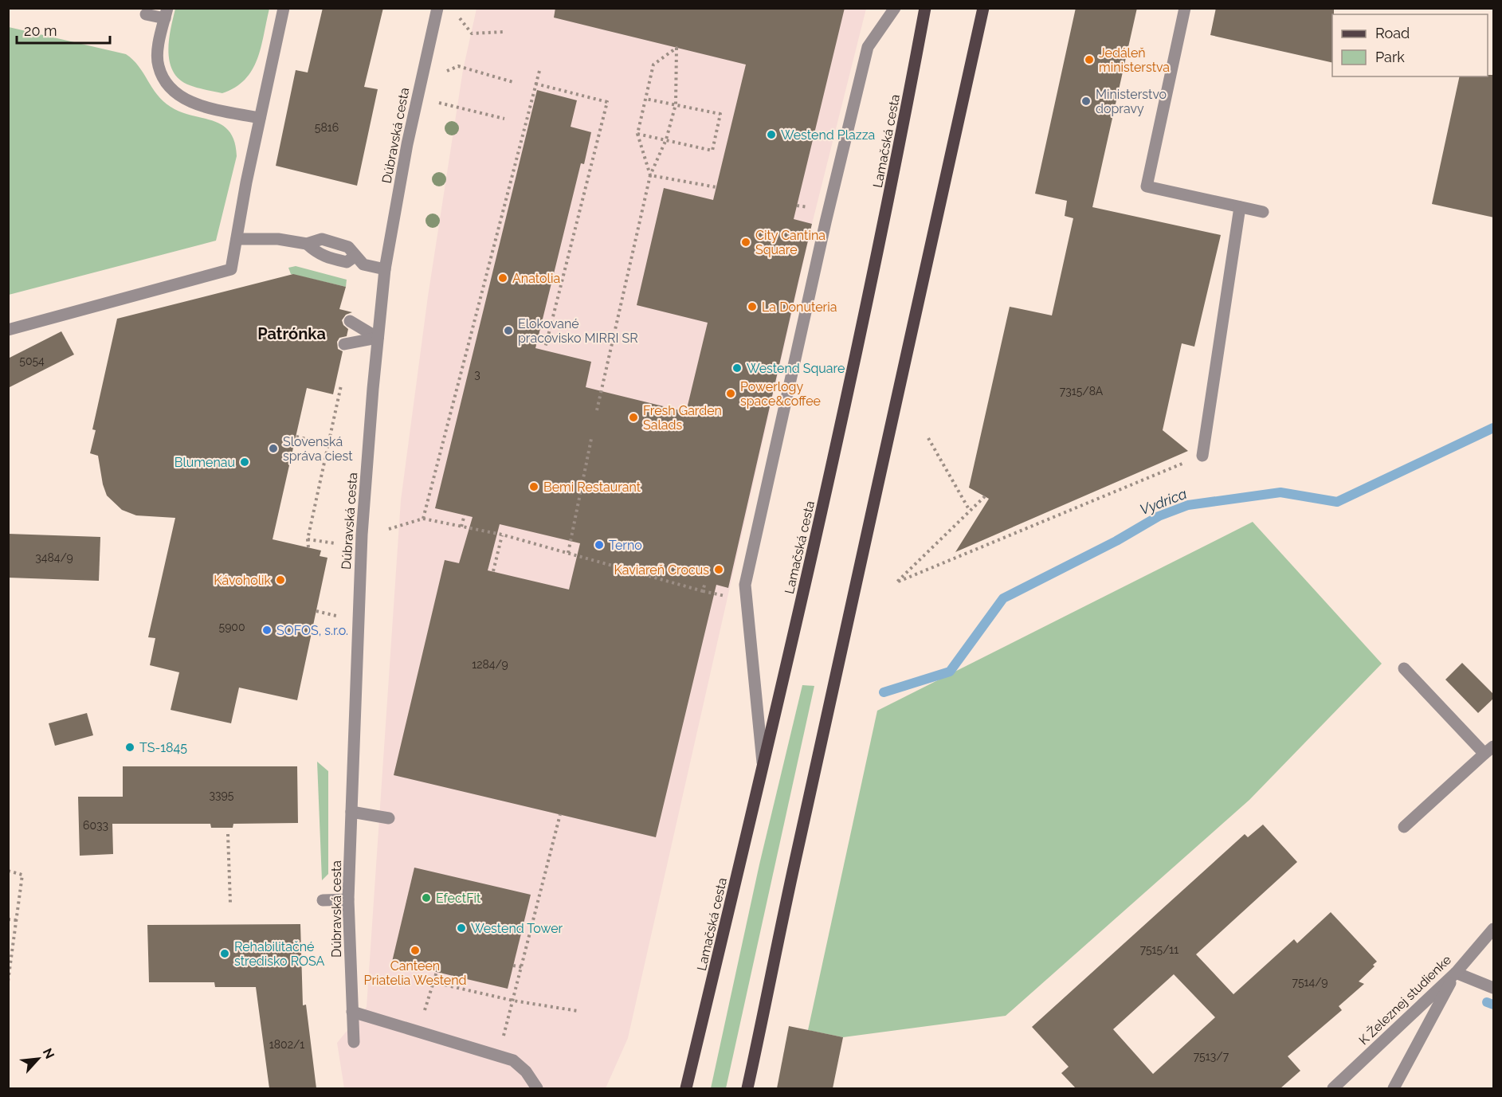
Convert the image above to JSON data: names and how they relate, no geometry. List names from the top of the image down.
{
  "streets": {
    "main road": ["Lamačská cesta"],
    "street": ["Dúbravská cesta", "K Železnej studienke"]
  },
  "districts": ["Patrónka"],
  "water": ["Vydrica"],
  "places": [
    "Jedáleň ministerstva",
    "Ministerstvo dopravy",
    "Westend Plazza",
    "City Cantina Square",
    "Anatolia",
    "La Donuteria",
    "Elokované pracovisko MIRRI SR",
    "Westend Square",
    "Powerlogy space&coffee",
    "Fresh Garden Salads",
    "Slovenská správa ciest",
    "Blumenau",
    "Bemi Restaurant",
    "Terno",
    "Kaviareň Crocus",
    "Kávoholik",
    "SOFOS, s.r.o.",
    "TS-1845",
    "EfectFit",
    "Westend Tower",
    "Canteen Priatelia Westend",
    "Rehabilitačné stredisko ROSA"
  ],
  "house_numbers": [
    "5816",
    "5054",
    "3",
    "7315/8A",
    "3484/9",
    "5900",
    "1284/9",
    "3395",
    "6033",
    "7515/11",
    "7514/9",
    "1802/1",
    "7513/7"
  ],
  "legend": ["Road", "Park"],
  "scale_bar": "20 m",
  "north": "top right"
}
